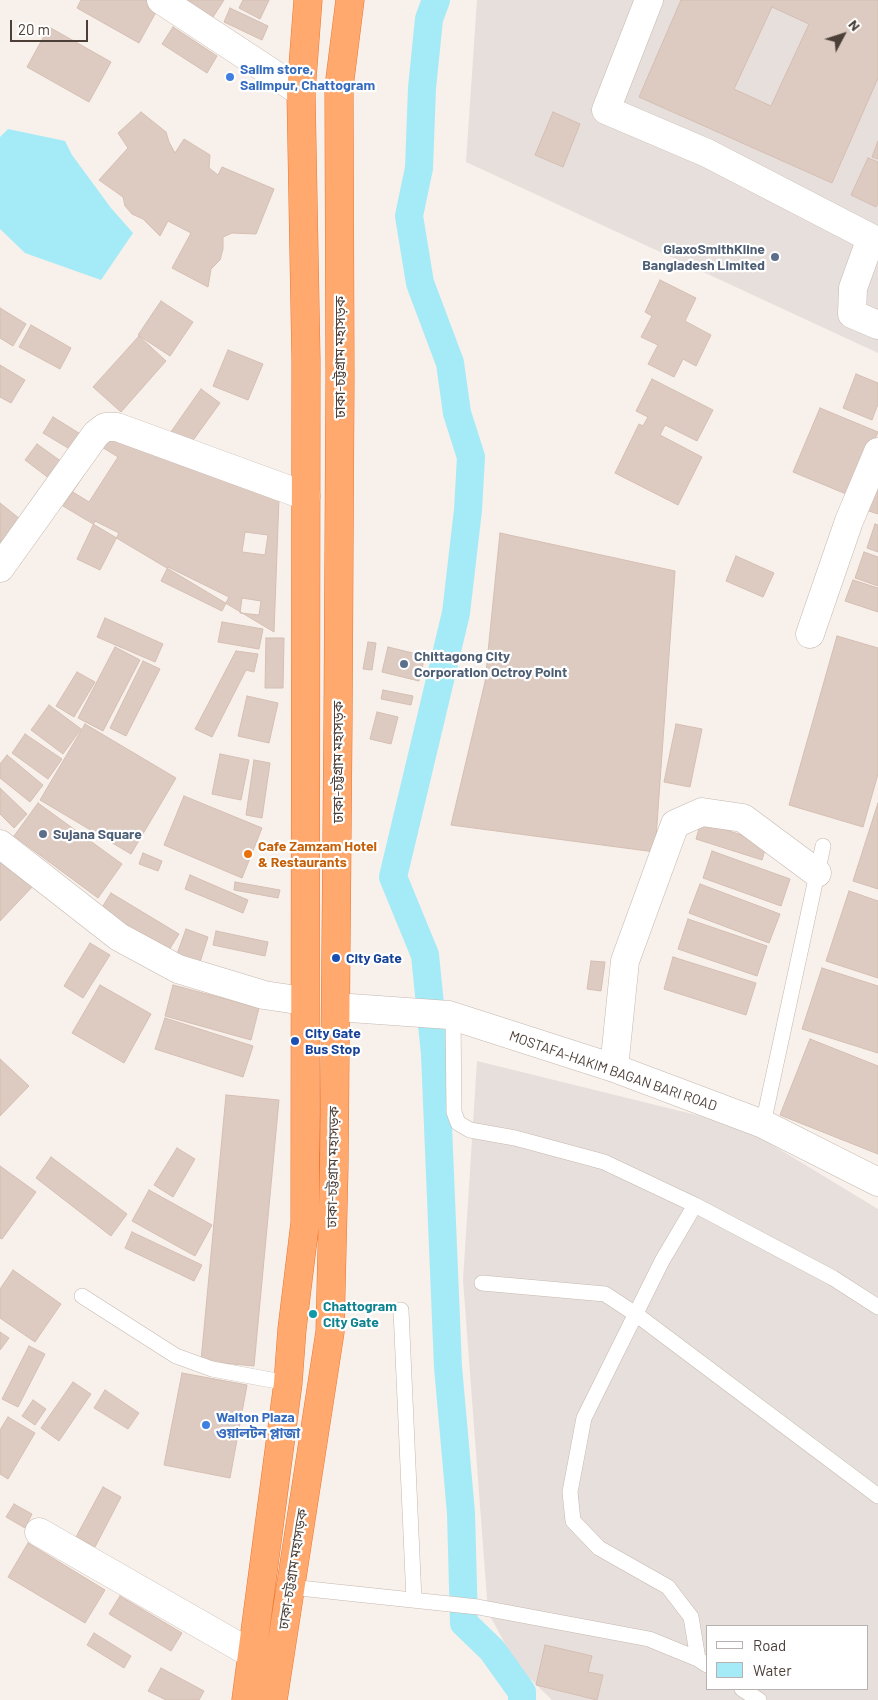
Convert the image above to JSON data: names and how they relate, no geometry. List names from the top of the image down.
{
  "streets": {
    "highway": ["ঢাকা-চট্টগ্রাম মহাসড়ক"],
    "street": ["MOSTAFA-HAKIM BAGAN BARI ROAD"]
  },
  "crossings": [
    ["ঢাকা-চট্টগ্রাম মহাসড়ক", "MOSTAFA-HAKIM BAGAN BARI ROAD"]
  ],
  "places": [
    "Salim store, Salimpur, Chattogram",
    "GlaxoSmithKline Bangladesh Limited",
    "Chittagong City Corporation Octroy Point",
    "Sujana Square",
    "Cafe Zamzam Hotel & Restaurants",
    "City Gate",
    "City Gate Bus Stop",
    "Chattogram City Gate",
    "Walton Plaza ওয়ালটন প্লাজা"
  ],
  "legend": ["Road", "Water"],
  "scale_bar": "20 m",
  "north": "top right"
}
